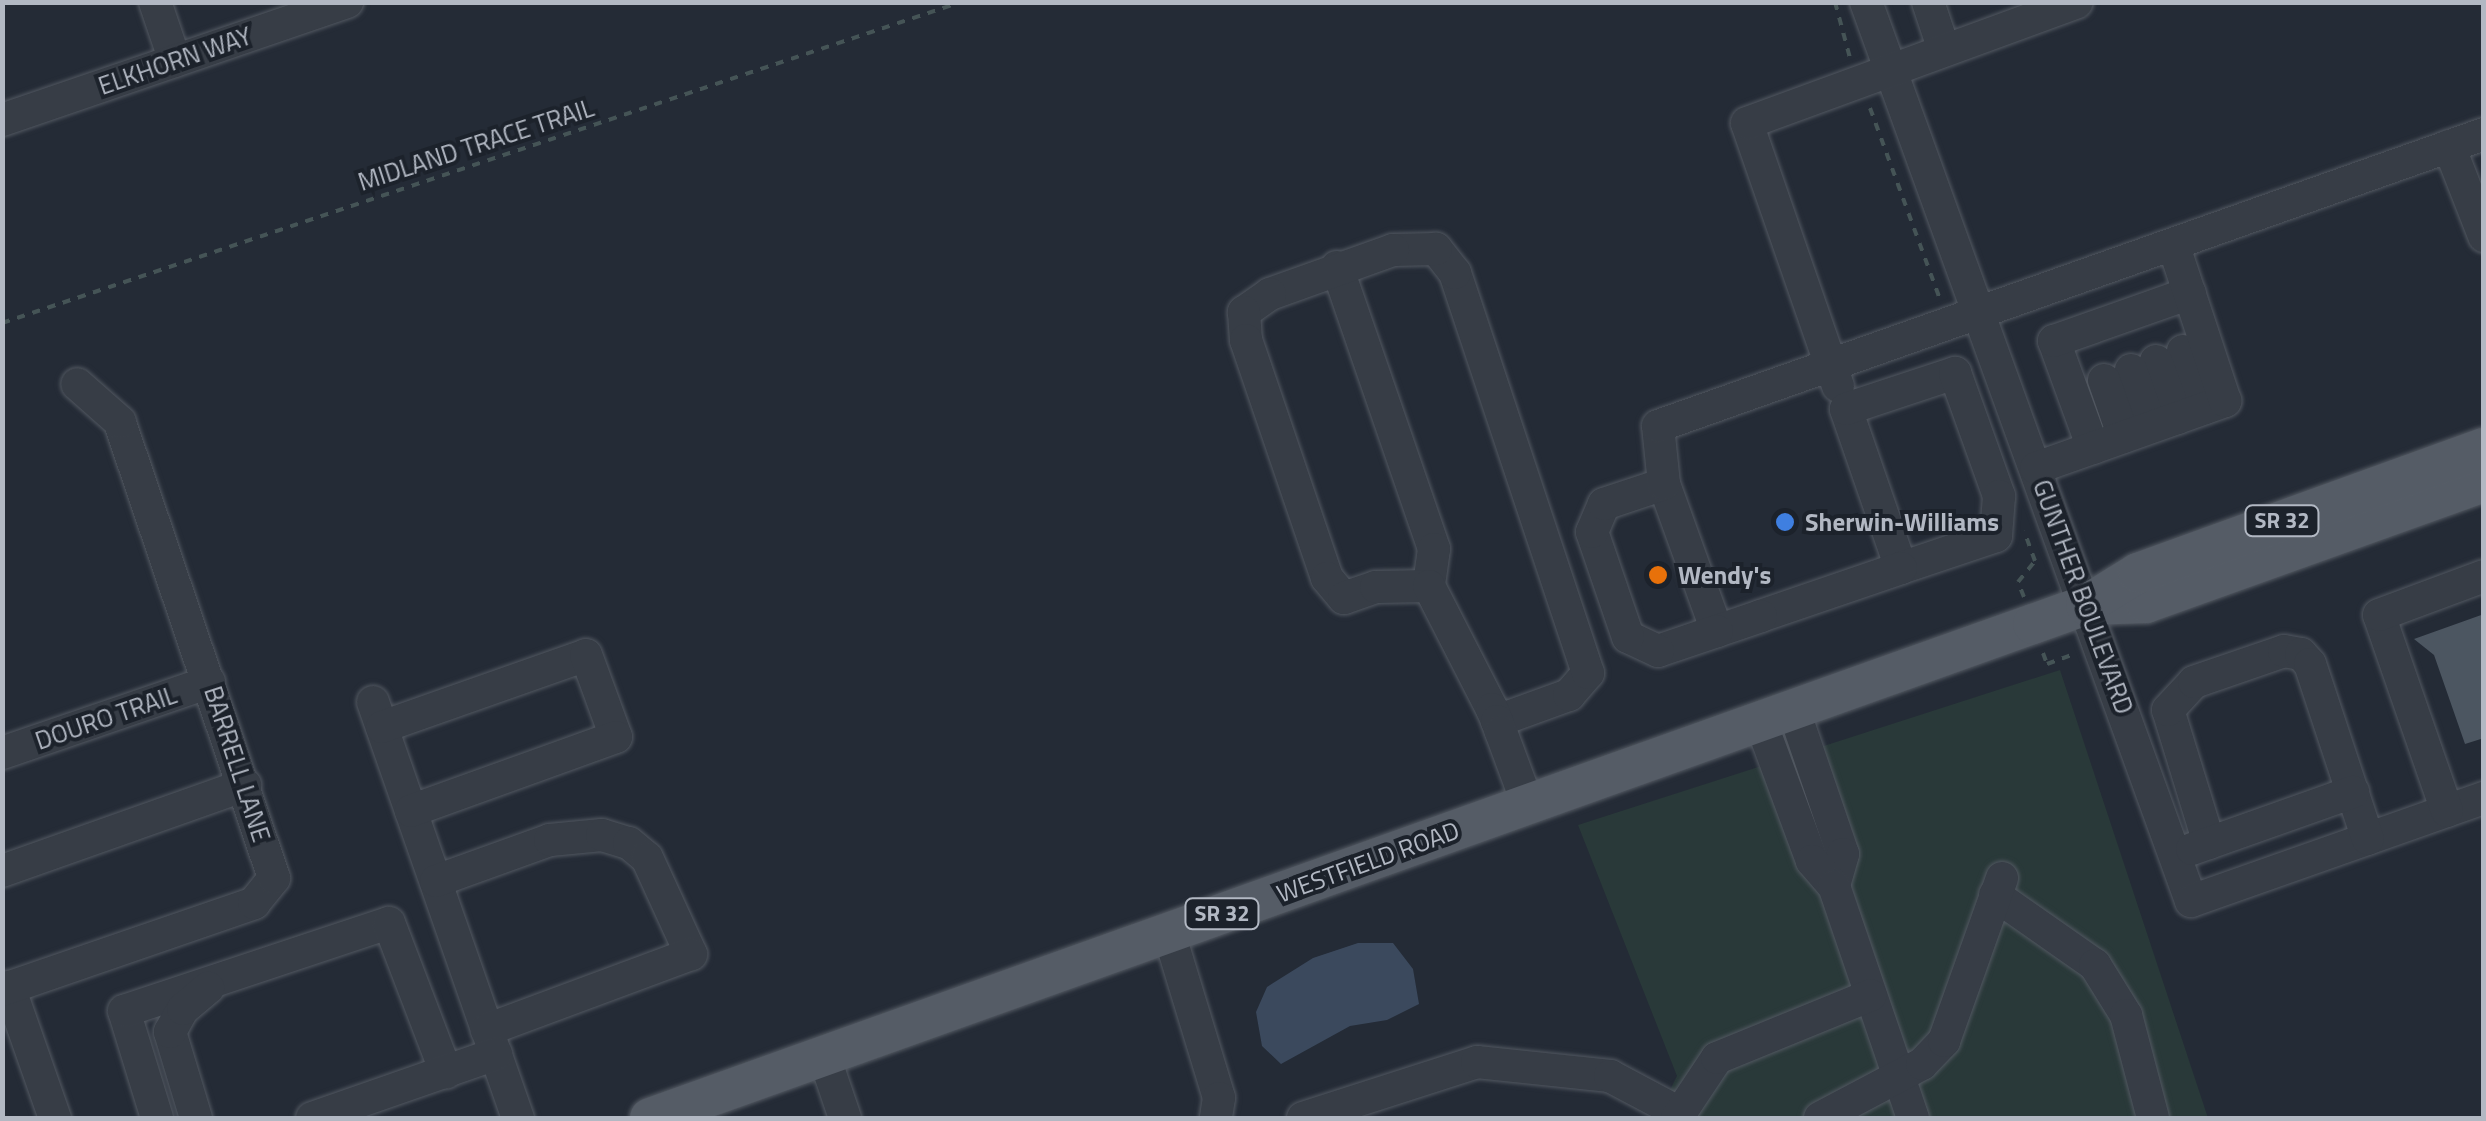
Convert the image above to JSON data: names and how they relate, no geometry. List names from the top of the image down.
{
  "streets": {
    "main road": ["SR 32", "WESTFIELD ROAD"],
    "street": [
      "ELKHORN WAY",
      "GUNTHER BOULEVARD",
      "DOURO TRAIL",
      "BARRELL LANE"
    ],
    "path": ["MIDLAND TRACE TRAIL"]
  },
  "crossings": [
    ["GUNTHER BOULEVARD", "WESTFIELD ROAD"],
    ["DOURO TRAIL", "BARRELL LANE"]
  ],
  "places": ["Sherwin-Williams", "Wendy's"]
}
